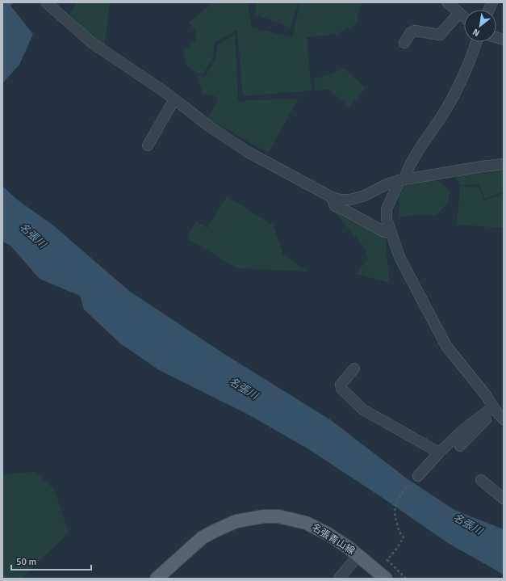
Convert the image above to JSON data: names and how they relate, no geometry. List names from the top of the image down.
{
  "streets": {
    "main road": ["名張青山線"]
  },
  "water": ["名張川"],
  "scale_bar": "50 m",
  "north": "bottom left"
}
